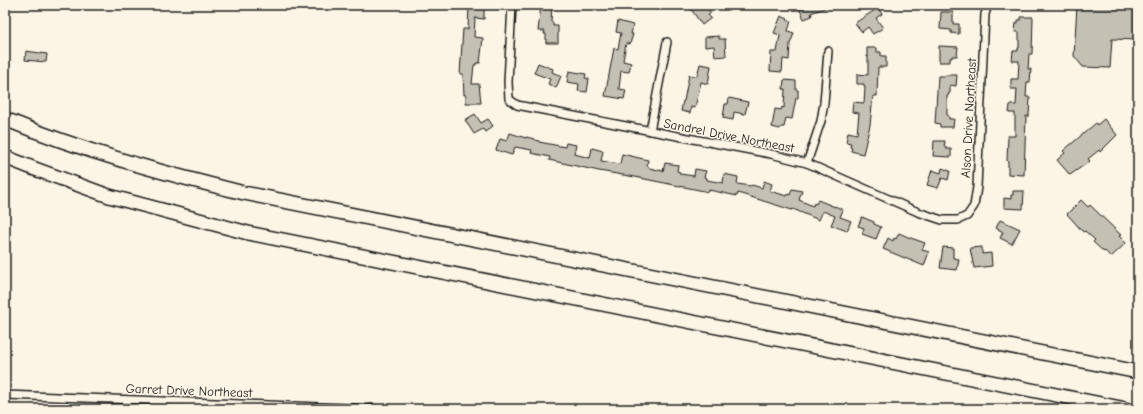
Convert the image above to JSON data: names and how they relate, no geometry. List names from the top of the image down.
{
  "streets": {
    "street": ["Alson Drive Northeast", "Sandrel Drive Northeast", "Garret Drive Northeast"]
  },
  "crossings": [
    ["Alson Drive Northeast", "Sandrel Drive Northeast"]
  ]
}
